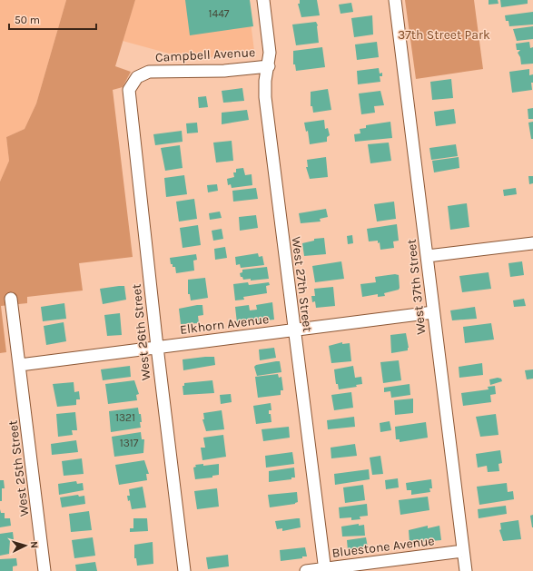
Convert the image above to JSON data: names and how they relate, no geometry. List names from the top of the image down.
{
  "streets": {
    "street": [
      "Campbell Avenue",
      "West 27th Street",
      "West 37th Street",
      "Elkhorn Avenue",
      "West 26th Street",
      "West 25th Street",
      "Bluestone Avenue"
    ]
  },
  "crossings": [
    ["Campbell Avenue", "West 27th Street"],
    ["Campbell Avenue", "West 26th Street"],
    ["West 27th Street", "Elkhorn Avenue"],
    ["West 27th Street", "Bluestone Avenue"],
    ["West 37th Street", "Elkhorn Avenue"],
    ["West 37th Street", "Bluestone Avenue"],
    ["Elkhorn Avenue", "West 26th Street"],
    ["Elkhorn Avenue", "West 25th Street"]
  ],
  "parks": ["37th Street Park"],
  "house_numbers": ["1447", "1321", "1317"],
  "scale_bar": "50 m",
  "north": "right"
}
